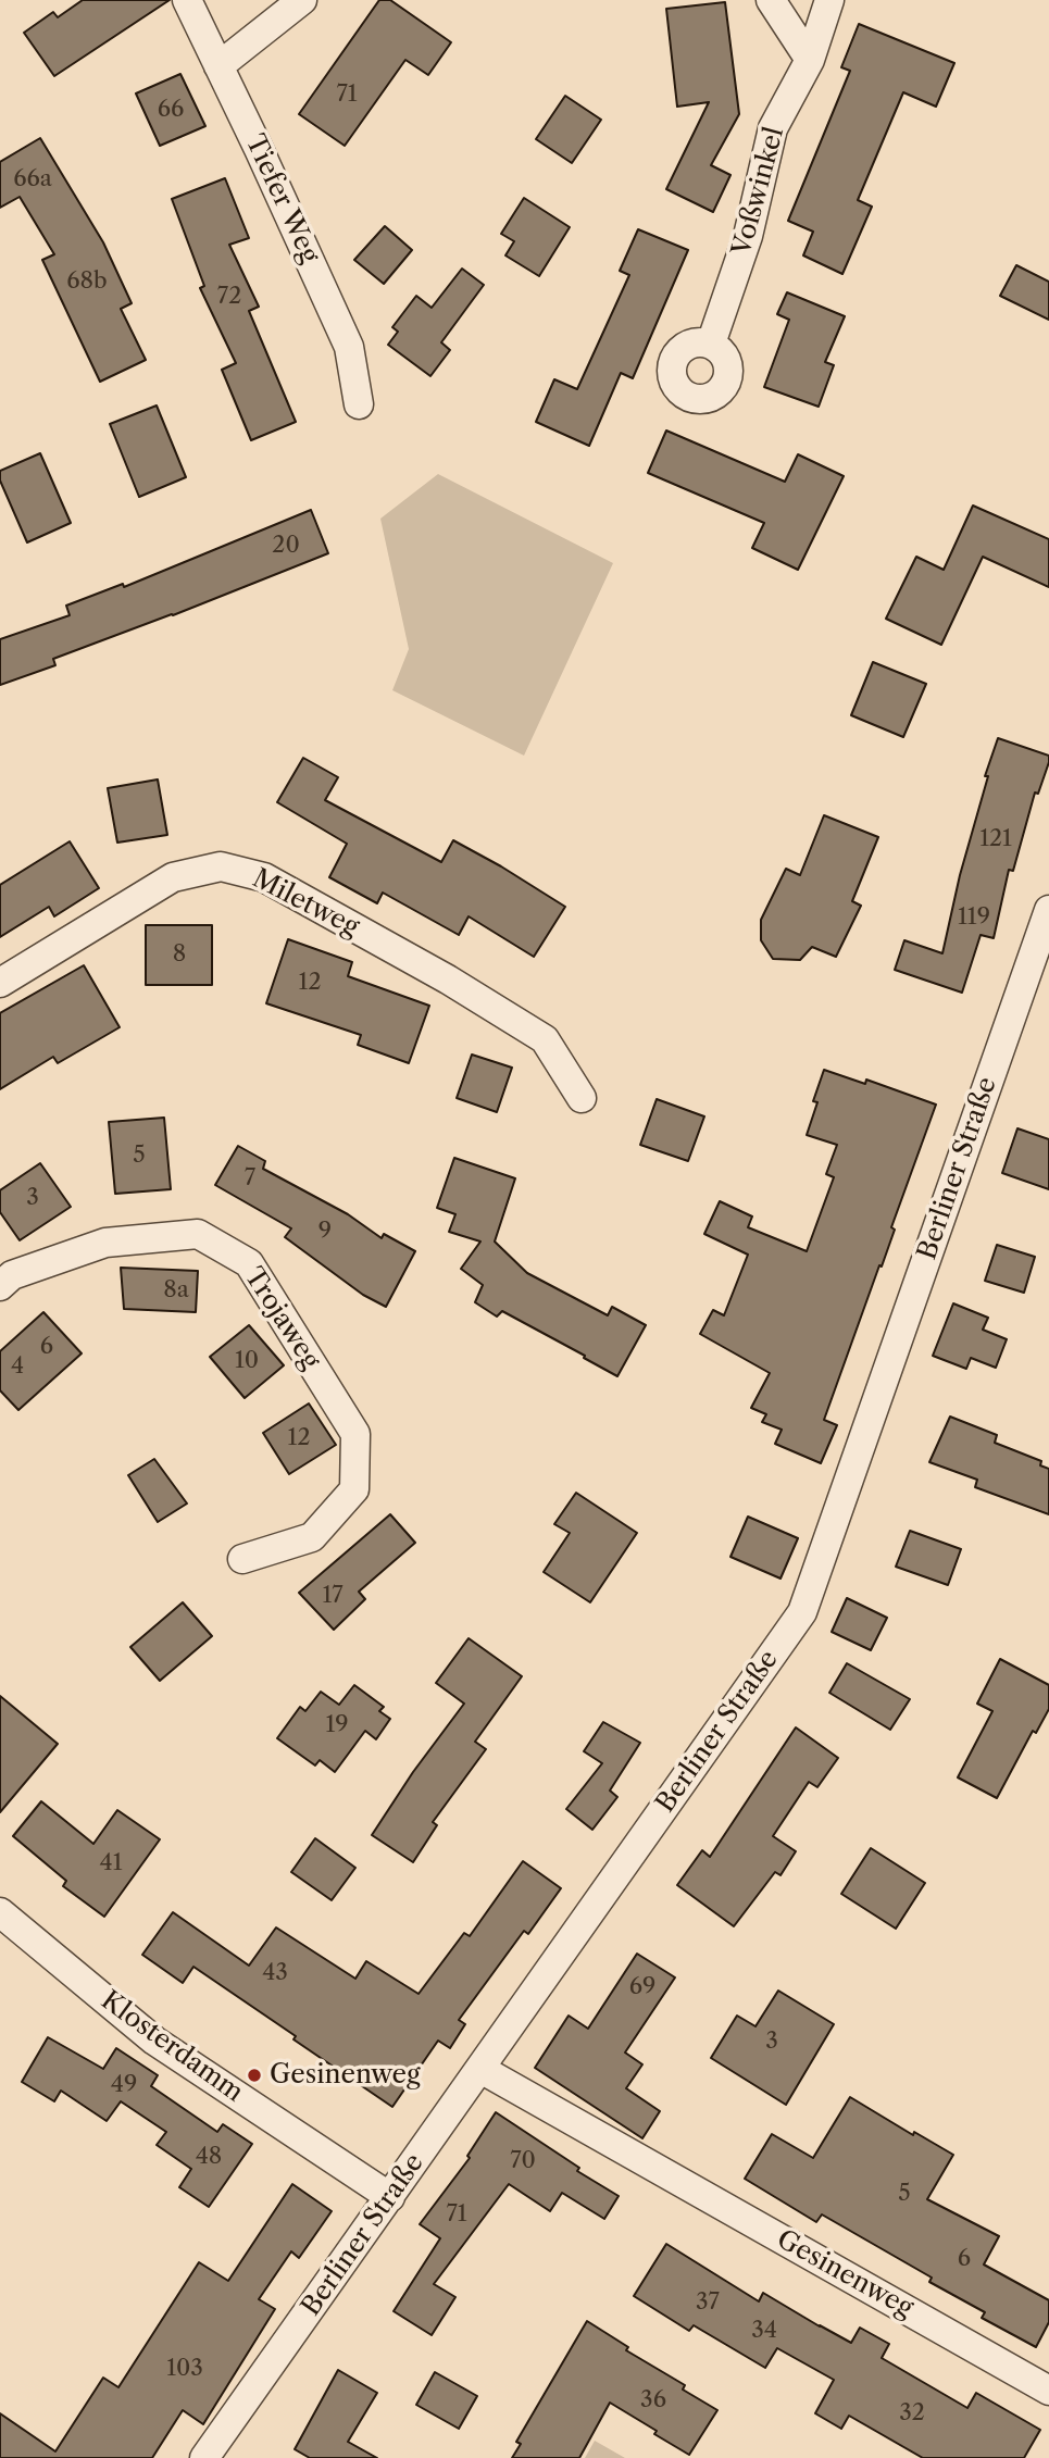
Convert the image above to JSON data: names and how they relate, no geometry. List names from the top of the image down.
{
  "streets": {
    "street": [
      "Voßwinkel",
      "Tiefer Weg",
      "Miletweg",
      "Berliner Straße",
      "Trojaweg",
      "Klosterdamm",
      "Gesinenweg"
    ]
  },
  "crossings": [
    ["Berliner Straße", "Klosterdamm"],
    ["Berliner Straße", "Gesinenweg"]
  ],
  "places": ["Gesinenweg"],
  "house_numbers": [
    "71",
    "66",
    "66a",
    "68b",
    "72",
    "20",
    "121",
    "119",
    "8",
    "12",
    "5",
    "7",
    "3",
    "9",
    "8a",
    "6",
    "10",
    "4",
    "12",
    "17",
    "19",
    "41",
    "43",
    "69",
    "3",
    "49",
    "48",
    "70",
    "5",
    "71",
    "6",
    "37",
    "34",
    "103",
    "36",
    "32"
  ]
}
